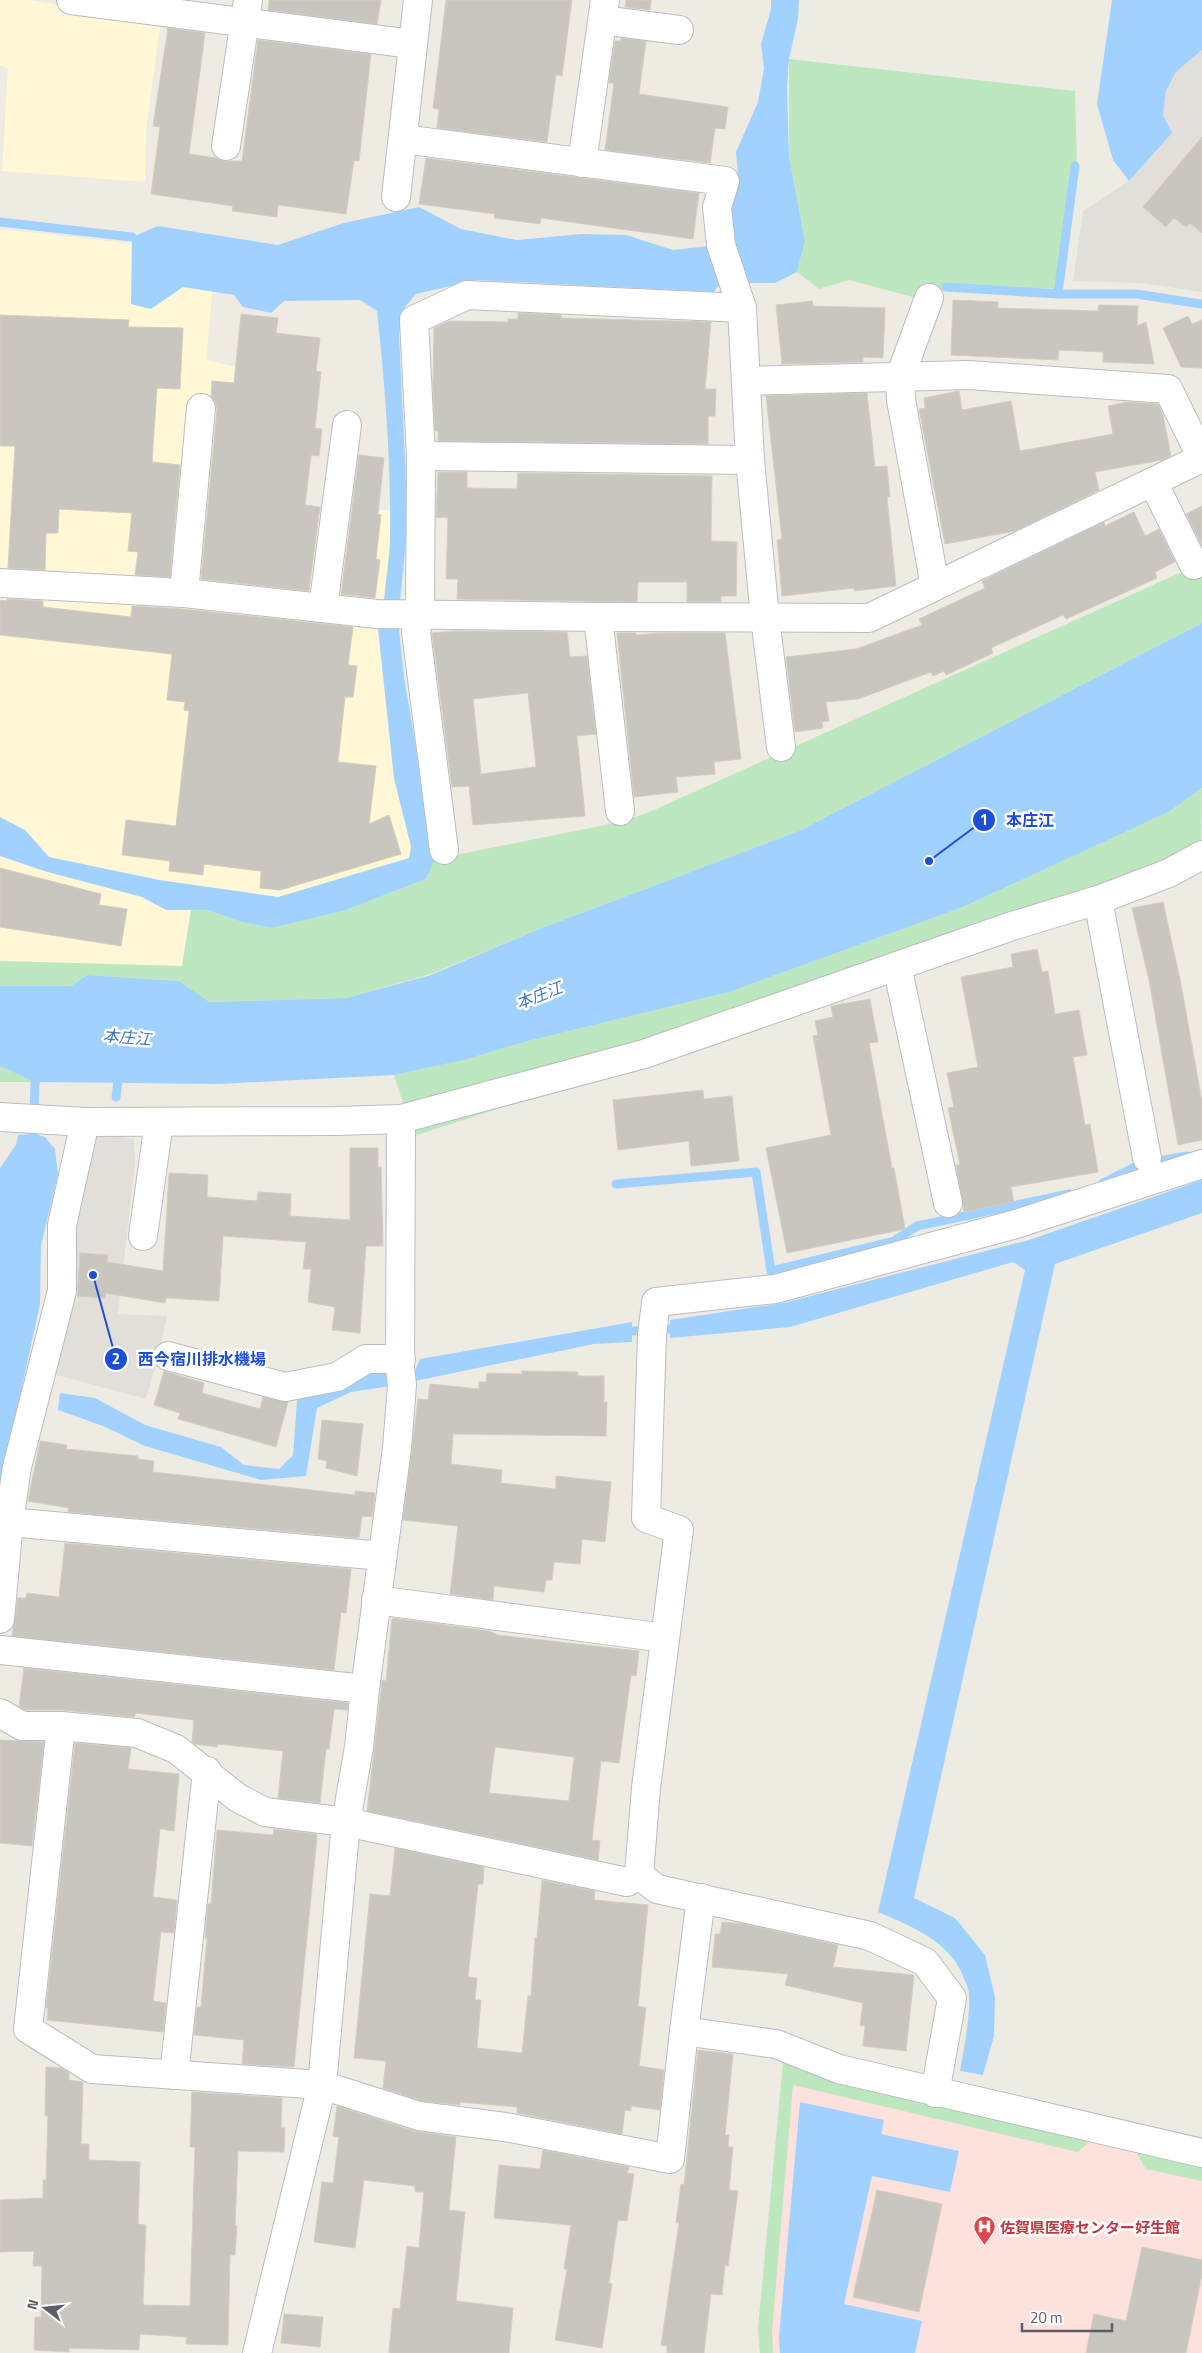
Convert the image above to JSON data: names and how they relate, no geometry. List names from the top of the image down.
{
  "water": ["本庄江"],
  "places": {
    "other": ["本庄江", "西今宿川排水機場"],
    "hospital": ["佐賀県医療センター好生館"]
  },
  "scale_bar": "20 m",
  "north": "left"
}
